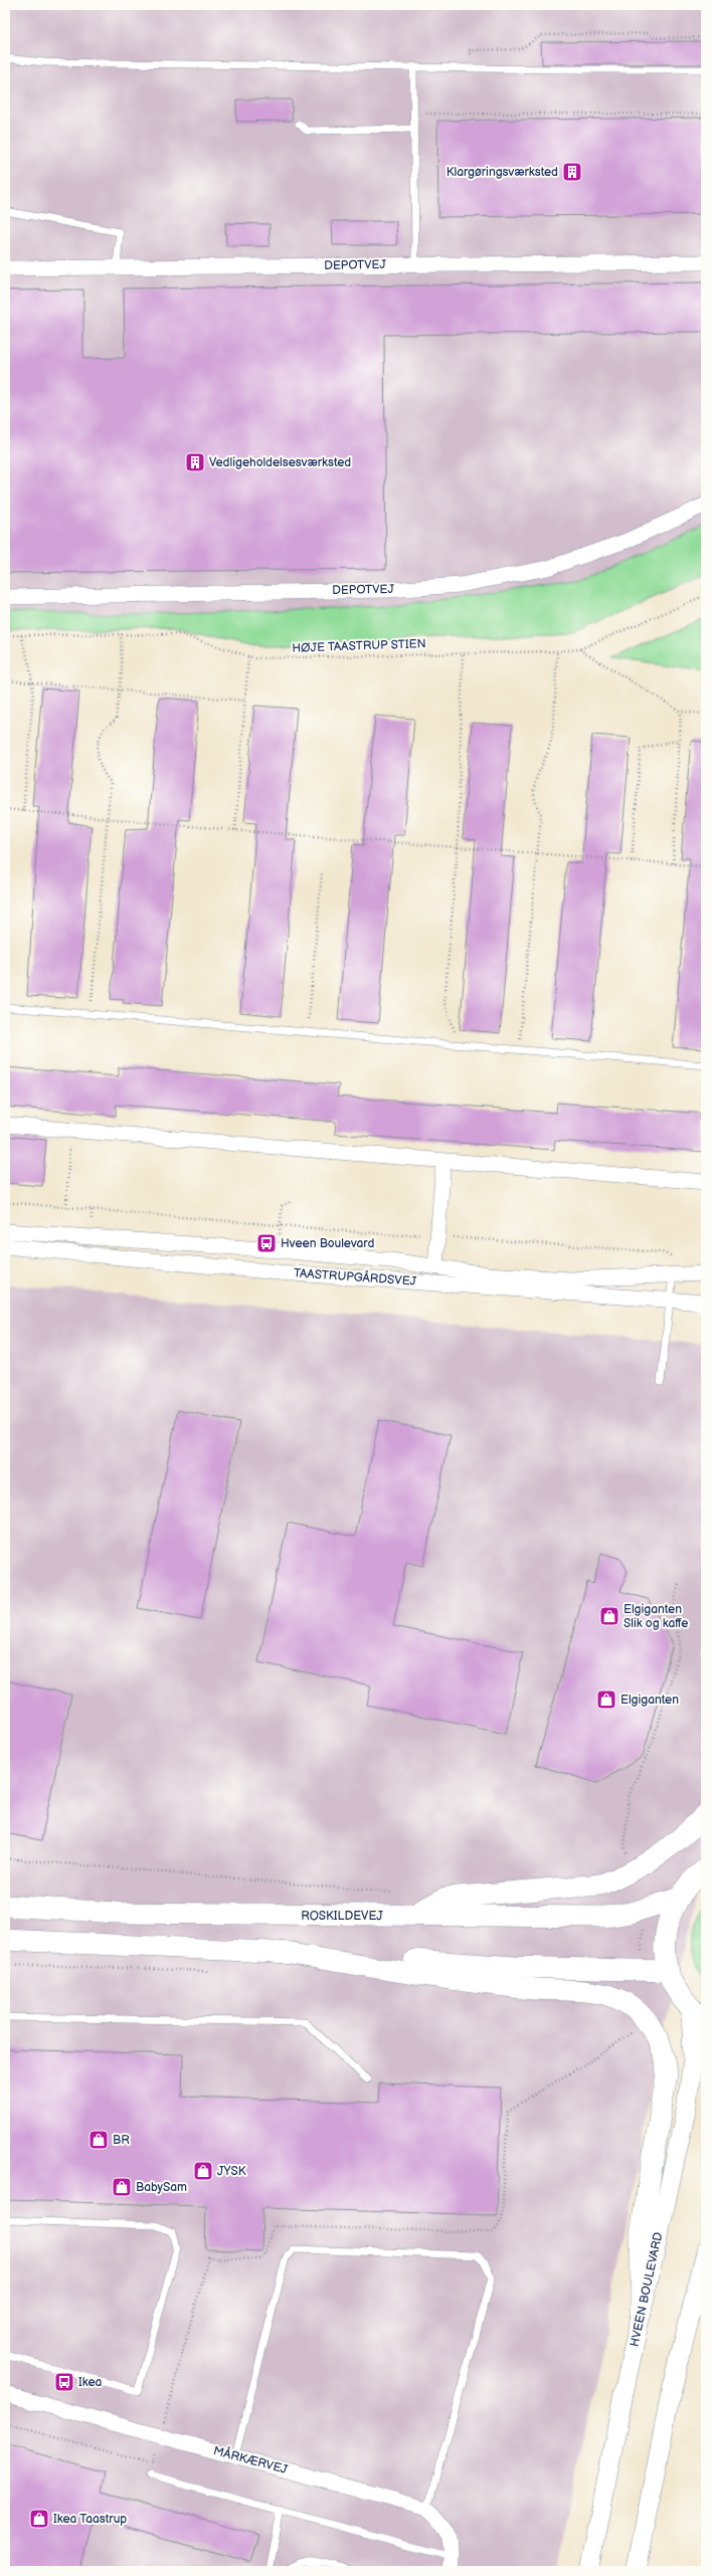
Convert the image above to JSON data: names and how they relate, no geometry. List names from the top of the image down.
{
  "streets": {
    "main road": ["ROSKILDEVEJ"],
    "street": [
      "DEPOTVEJ",
      "TAASTRUPGÅRDSVEJ",
      "HVEEN BOULEVARD",
      "MÅRKÆRVEJ"
    ],
    "path": ["HØJE TAASTRUP STIEN"]
  },
  "places": {
    "building": ["Klargøringsværksted", "Vedligeholdelsesværksted"],
    "bus stop": ["Hveen Boulevard", "Ikea"],
    "shop": [
      "Elgiganten Slik og kaffe",
      "Elgiganten",
      "BR",
      "JYSK",
      "BabySam",
      "Ikea Taastrup"
    ]
  }
}
